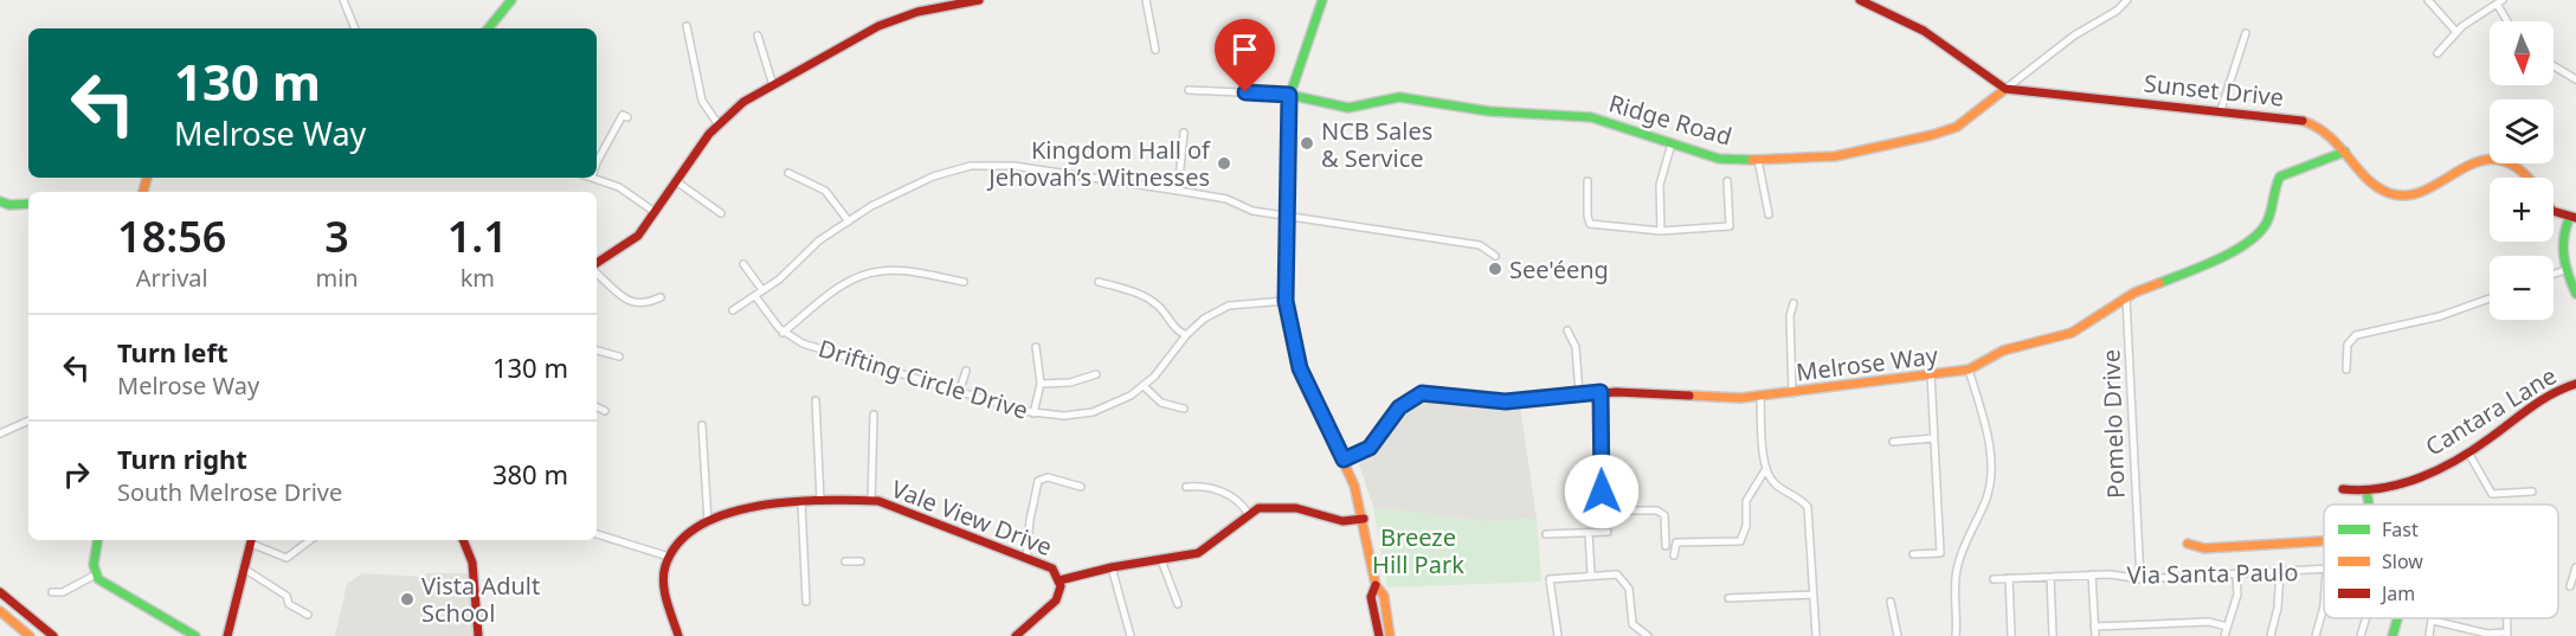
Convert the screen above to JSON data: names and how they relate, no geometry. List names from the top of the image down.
{
  "streets": {
    "main road": [
      "Sunset Drive",
      "Ridge Road",
      "Melrose Way",
      "Cantara Lane",
      "Vale View Drive"
    ],
    "street": ["Drifting Circle Drive", "Pomelo Drive", "Via Santa Paulo"]
  },
  "crossings": [
    ["Sunset Drive", "Ridge Road"],
    ["Sunset Drive", "Melrose Way"],
    ["Melrose Way", "Pomelo Drive"],
    ["Pomelo Drive", "Via Santa Paulo"]
  ],
  "parks": ["Breeze Hill Park"],
  "places": [
    "NCB Sales & Service",
    "Kingdom Hall of Jehovah’s Witnesses",
    "See'éeng",
    "Vista Adult School"
  ],
  "legend": ["Fast", "Slow", "Jam"],
  "north": "bottom",
  "page": {
    "map_buttons": ["+", "−"],
    "turn": ["130 m", "Melrose Way"],
    "eta": [
      "18:56",
      "Arrival",
      "3",
      "min",
      "1.1",
      "km"
    ],
    "list": [
      {
        "name": "Turn left",
        "note": "Melrose Way",
        "value": "130 m"
      },
      {
        "name": "Turn right",
        "note": "South Melrose Drive",
        "value": "380 m"
      }
    ]
  }
}
